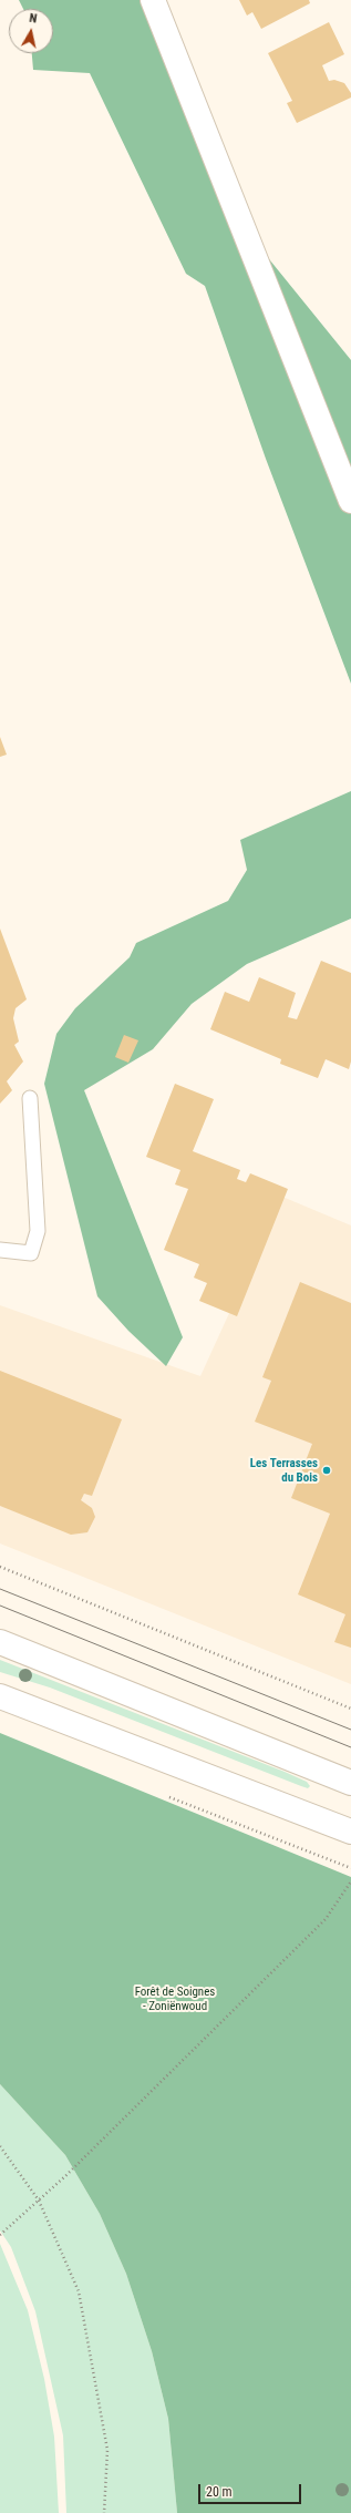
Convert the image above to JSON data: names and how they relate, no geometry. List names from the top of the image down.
{
  "parks": ["Forêt de Soignes - Zoniënwoud"],
  "places": ["Les Terrasses du Bois"],
  "scale_bar": "20 m",
  "north": "top"
}
